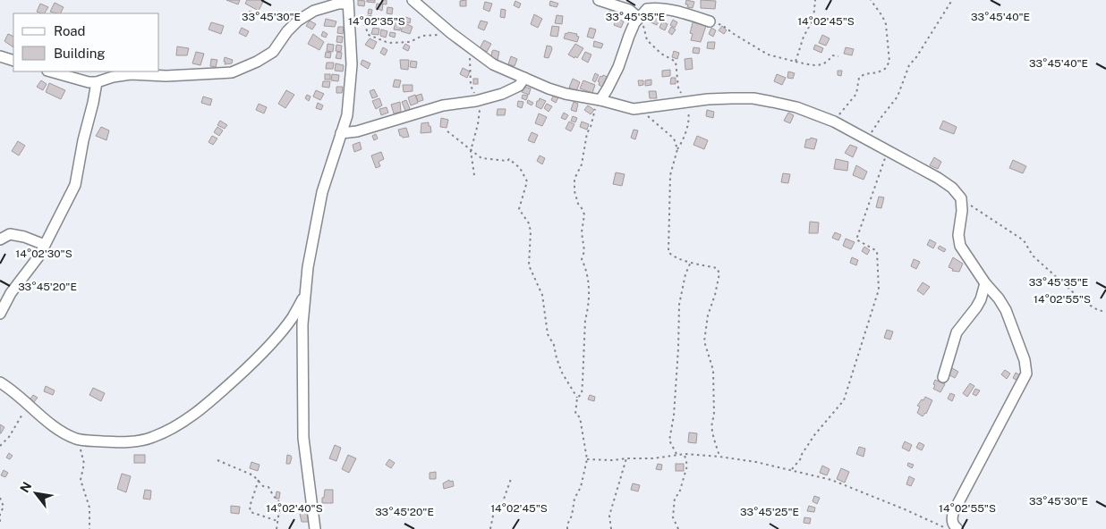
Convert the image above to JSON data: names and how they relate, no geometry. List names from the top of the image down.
{
  "legend": ["Road", "Building"],
  "north": "top left",
  "coordinates": [
    "33°45'30\"E",
    "33°45'35\"E",
    "33°45'40\"E",
    "14°02'35\"S",
    "14°02'45\"S",
    "14°02'30\"S",
    "33°45'20\"E",
    "14°02'55\"S",
    "14°02'40\"S",
    "33°45'25\"E"
  ]
}
